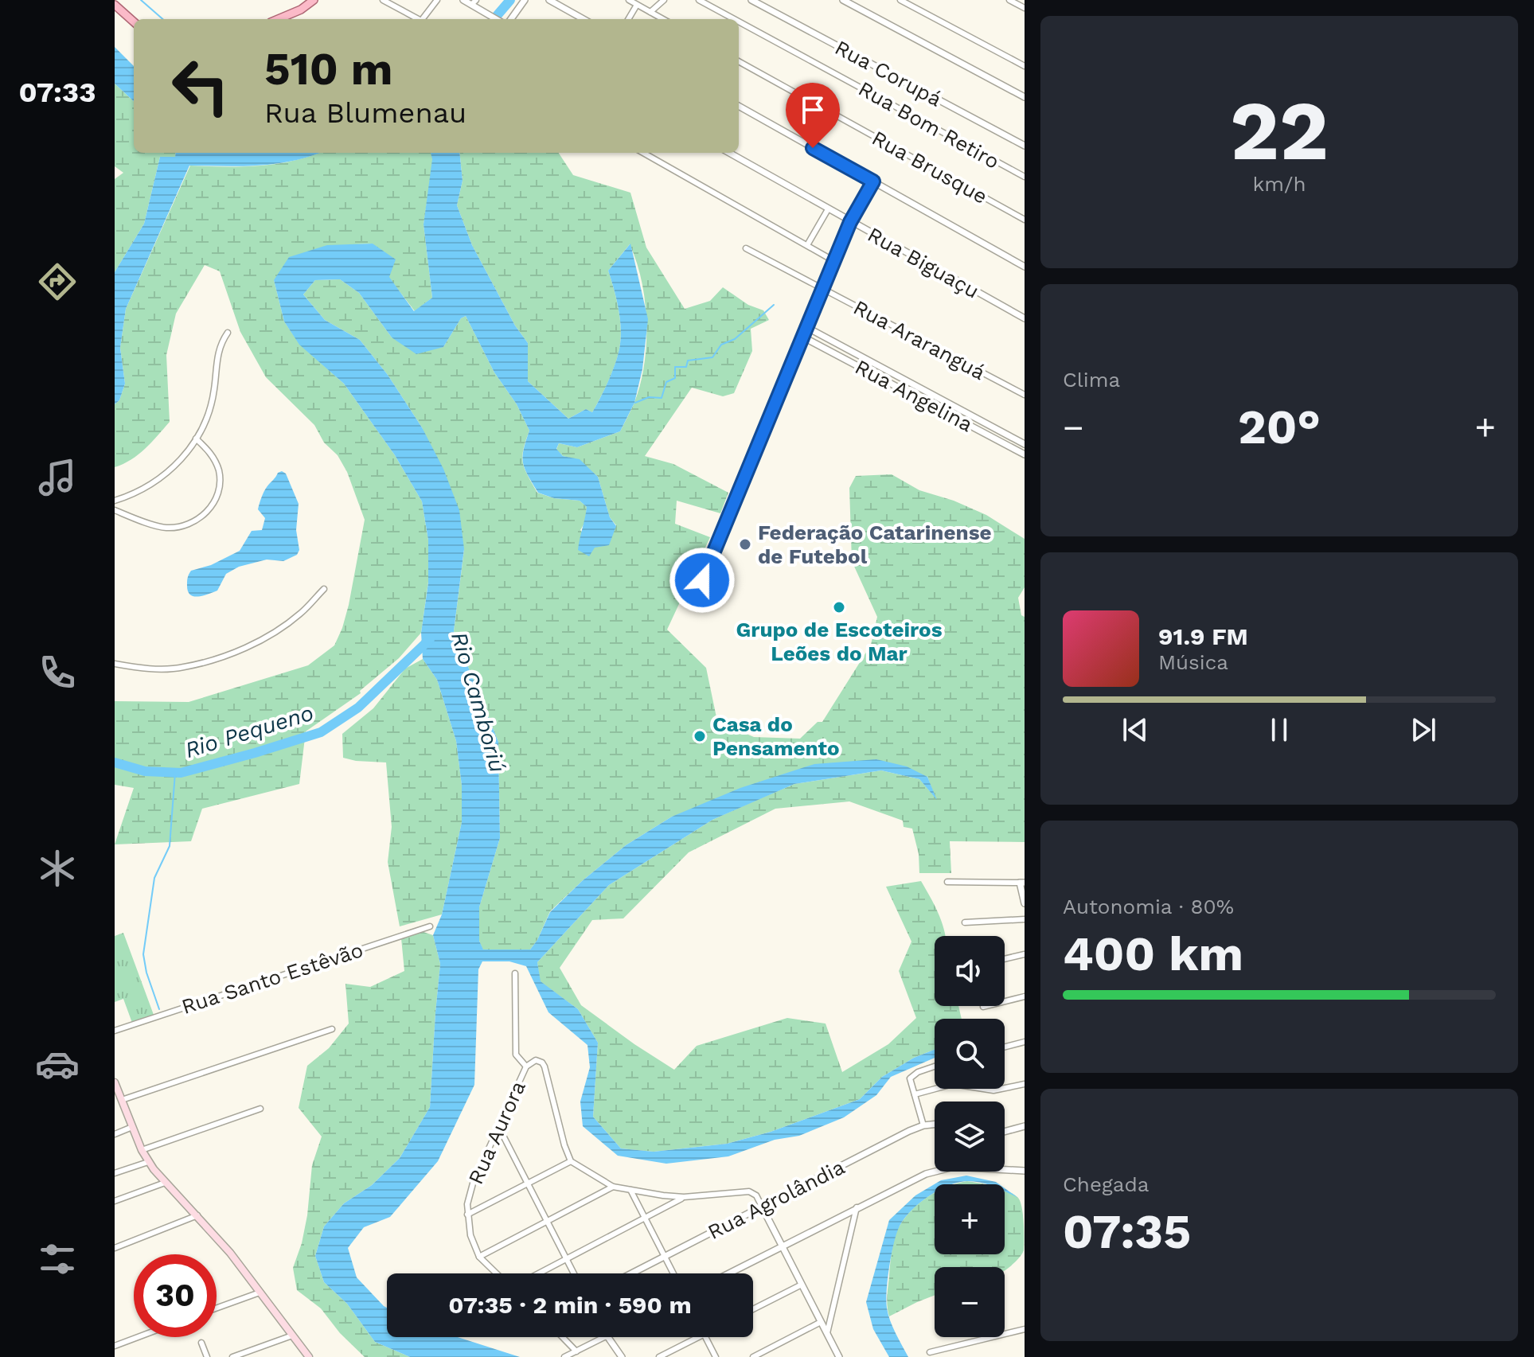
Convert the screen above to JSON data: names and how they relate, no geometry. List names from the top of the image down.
{
  "streets": {
    "street": [
      "Rua Corupá",
      "Rua Bom Retiro",
      "Rua Brusque",
      "Rua Biguaçu",
      "Rua Araranguá",
      "Rua Angelina",
      "Rua Santo Estêvão",
      "Rua Aurora",
      "Rua Agrolândia"
    ]
  },
  "water": ["Rio Camboriú", "Rio Pequeno"],
  "places": ["Federação Catarinense de Futebol", "Grupo de Escoteiros Leões do Mar", "Casa do Pensamento"],
  "page": {
    "tabs": "07:33",
    "tile": [
      ["22", "km/h"],
      "Clima",
      ["Autonomia · 80%", "400 km"],
      ["Chegada", "07:35"]
    ],
    "turn": ["510 m", "Rua Blumenau"],
    "heat": ["−", "20°", "+"],
    "song": ["91.9 FM", "Música"],
    "map_buttons": ["+", "−"],
    "limit": "30",
    "trip": "07:35 · 2 min · 590 m"
  }
}
